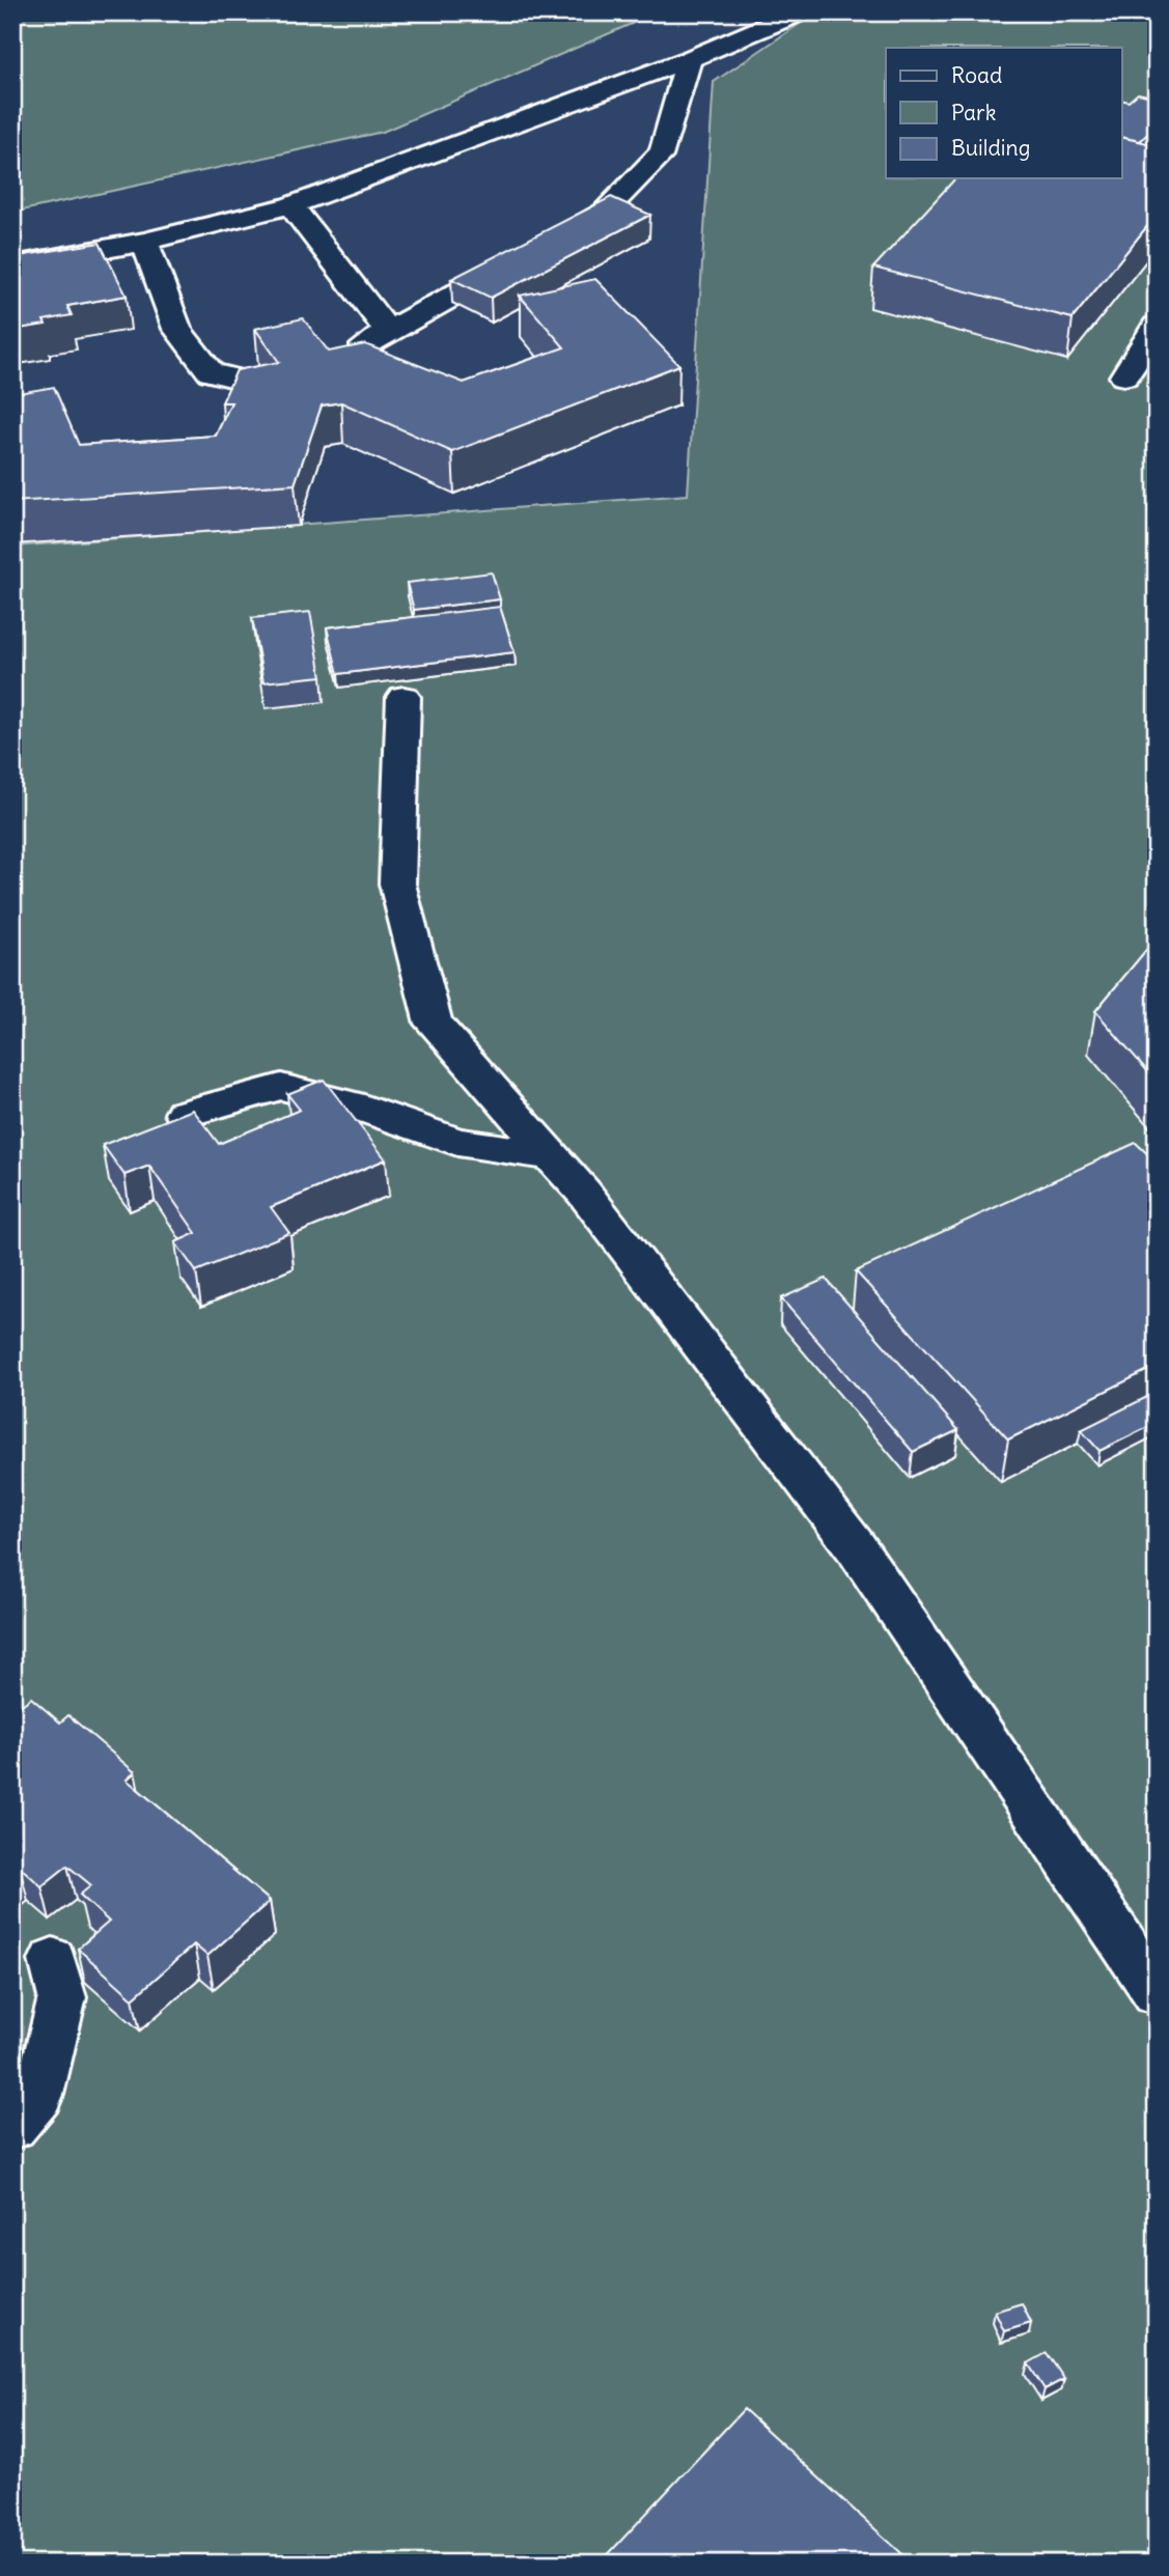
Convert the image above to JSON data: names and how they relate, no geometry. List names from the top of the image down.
{
  "legend": ["Road", "Park", "Building"]
}
